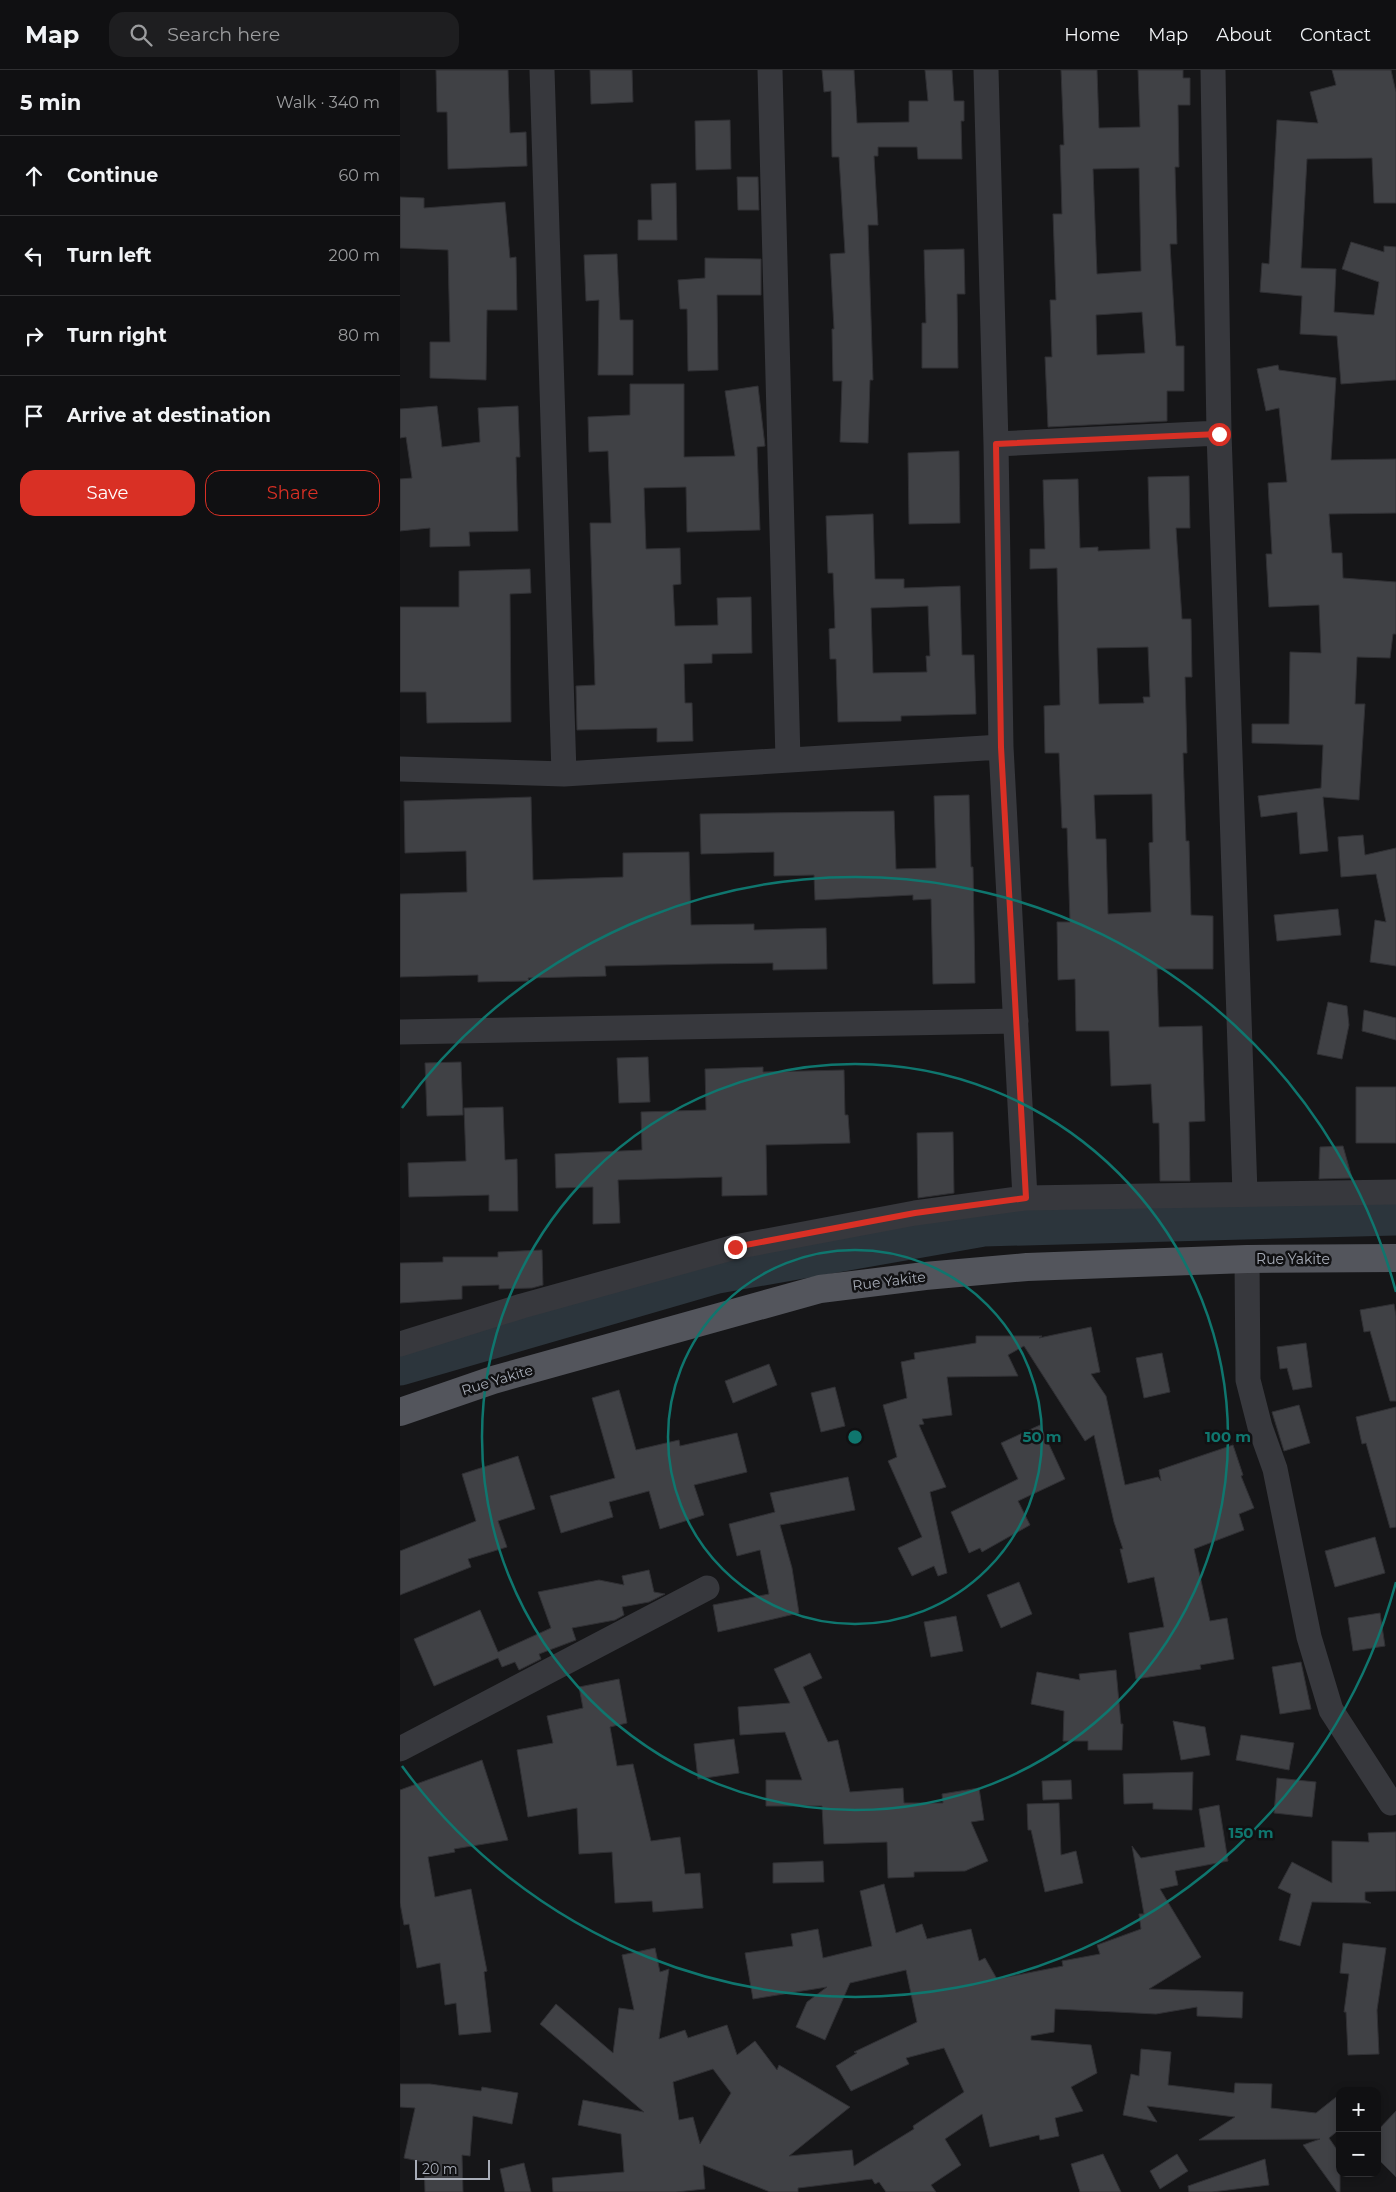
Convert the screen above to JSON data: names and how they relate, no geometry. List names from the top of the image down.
{
  "streets": {
    "main road": ["Rue Yakite"]
  },
  "scale_bar": "20 m",
  "page": {
    "header": "Map",
    "search": "Search here",
    "nav": [
      "Home",
      "Map",
      "About",
      "Contact"
    ],
    "heading": ["5 min", "Walk · 340 m"],
    "list": [
      ["Continue", "60 m"],
      ["Turn left", "200 m"],
      ["Turn right", "80 m"],
      "Arrive at destination"
    ],
    "buttons": ["Save", "Share"],
    "map_buttons": ["+", "−"],
    "scale": "20 m"
  },
  "rings": ["50 m", "100 m", "150 m"]
}
